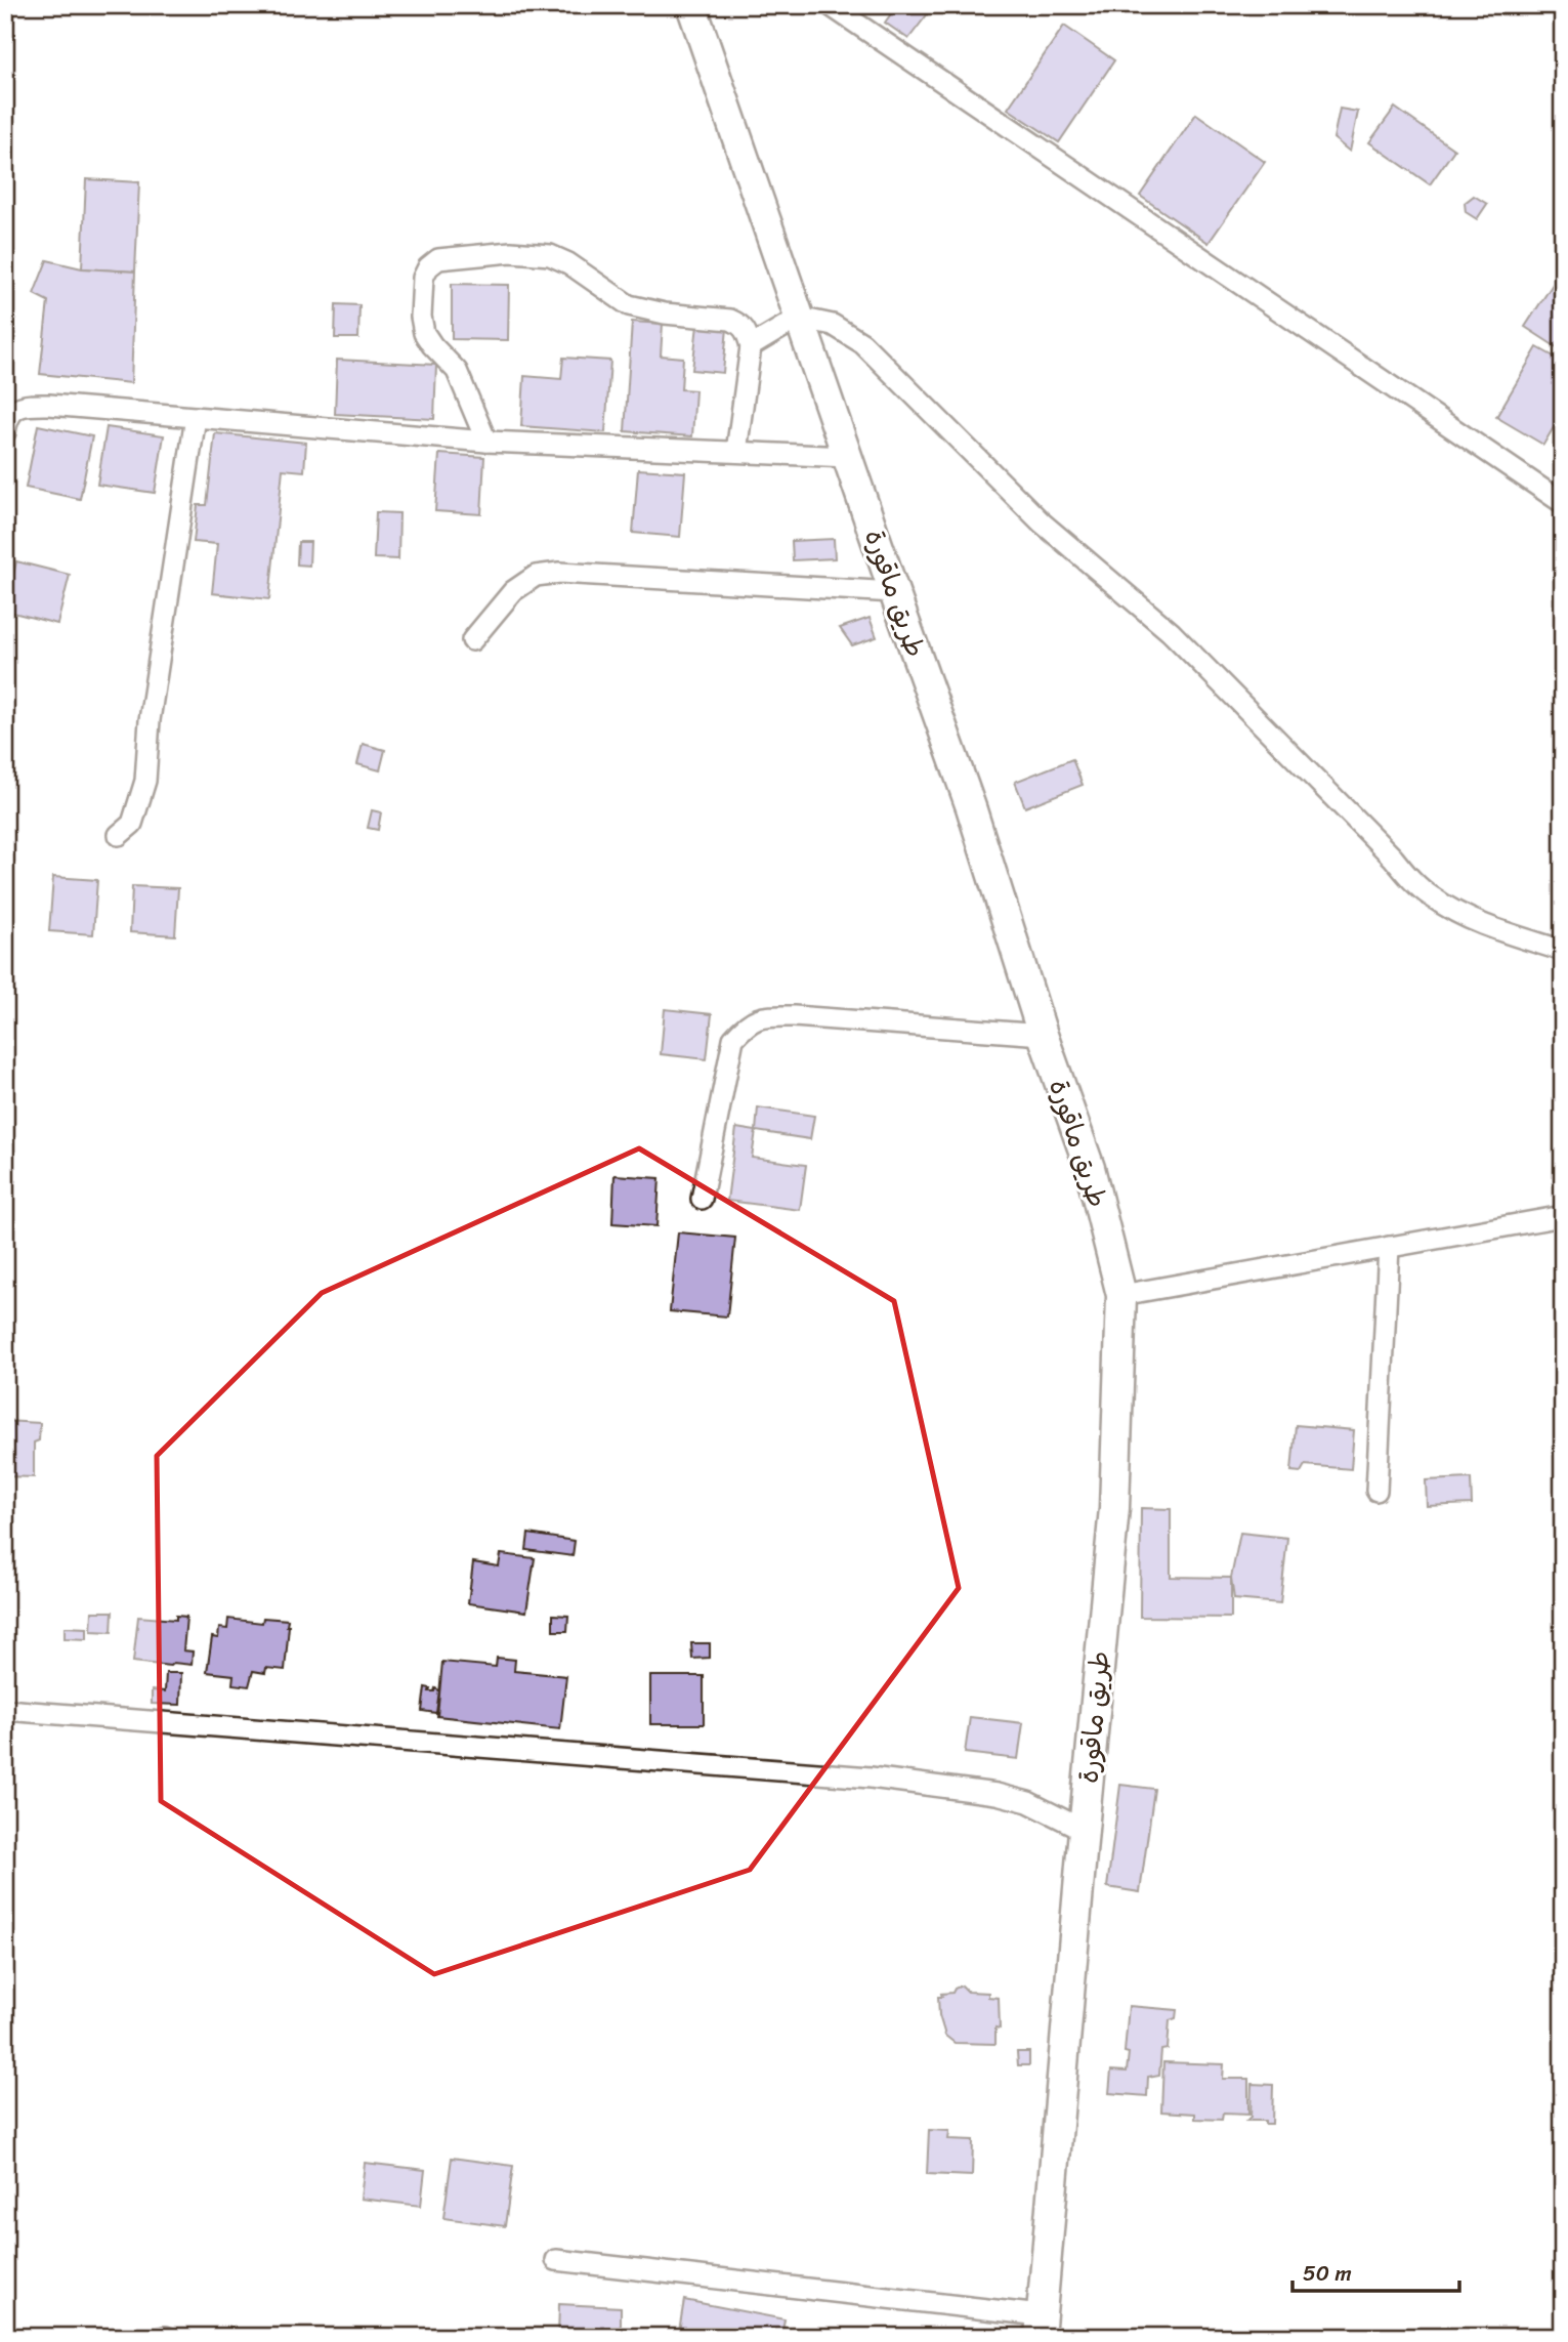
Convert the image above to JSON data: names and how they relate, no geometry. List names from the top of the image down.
{
  "streets": {
    "street": ["طريق ماقورة"]
  },
  "scale_bar": "50 m"
}
